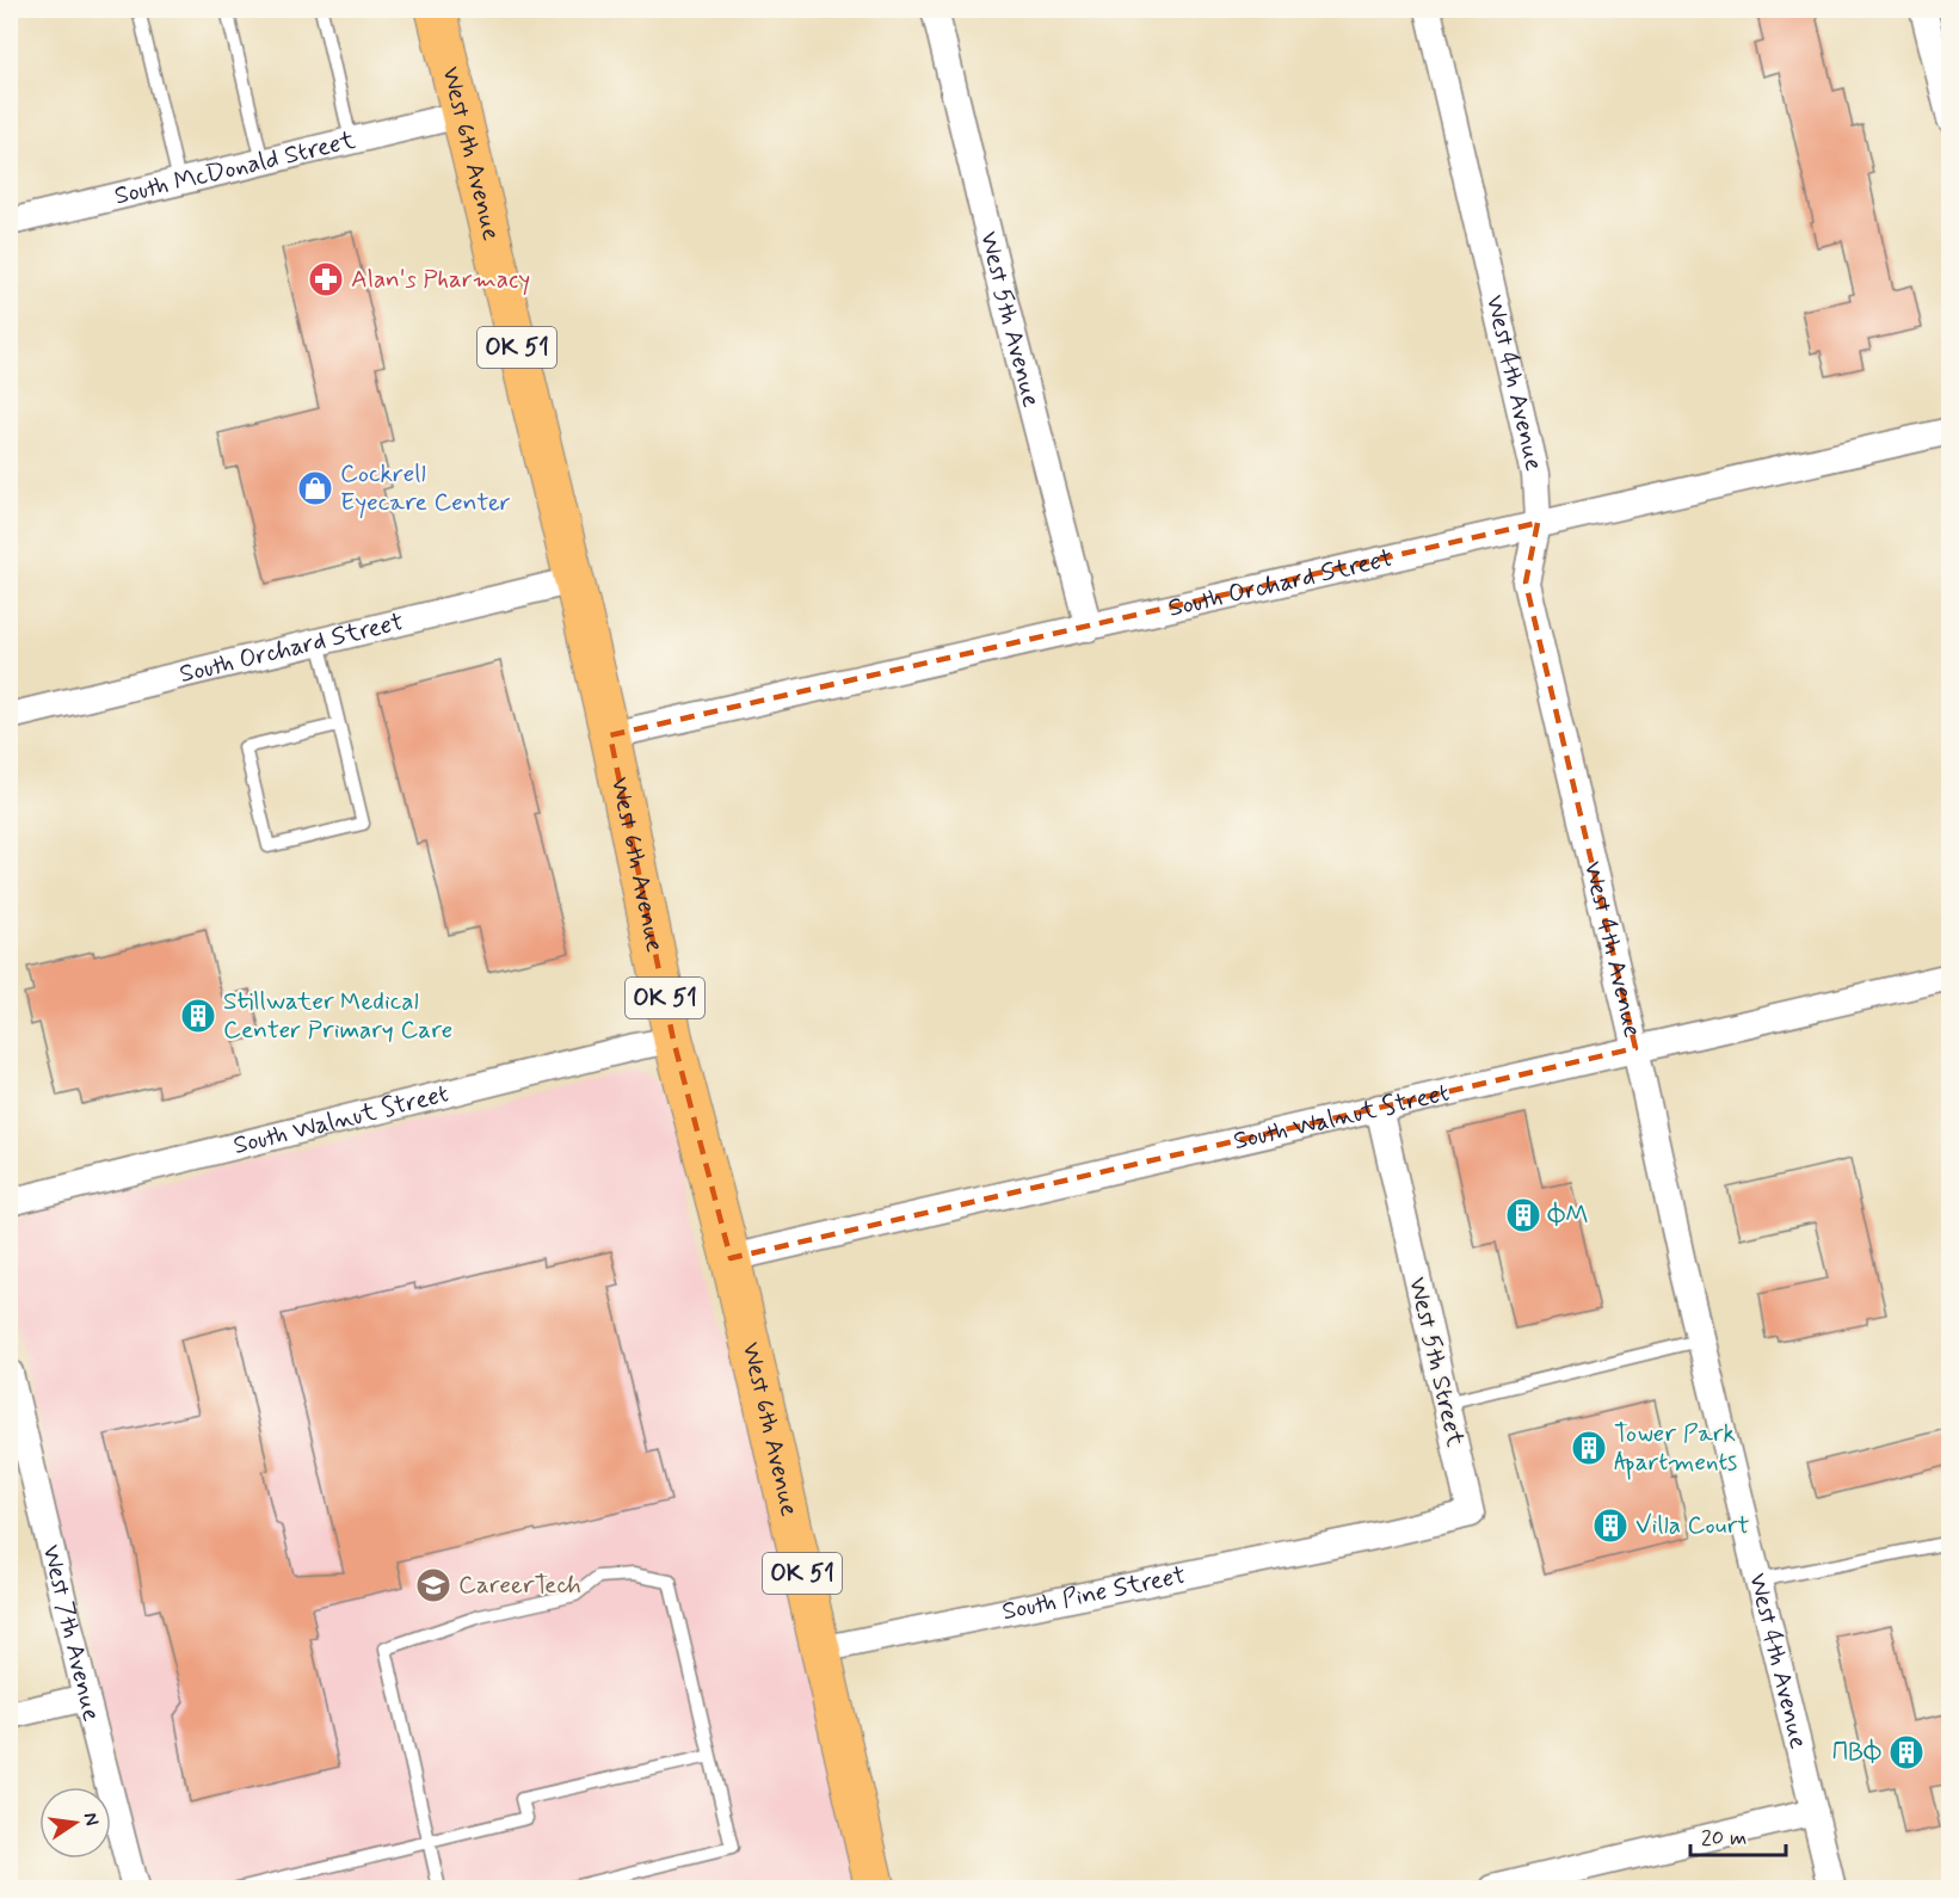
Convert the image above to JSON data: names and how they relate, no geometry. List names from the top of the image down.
{
  "streets": {
    "highway": ["West 6th Avenue", "OK 51"],
    "street": [
      "South McDonald Street",
      "West 5th Avenue",
      "West 4th Avenue",
      "South Orchard Street",
      "South Walnut Street",
      "West 5th Street",
      "South Pine Street",
      "West 7th Avenue"
    ]
  },
  "crossings": [
    ["West 6th Avenue", "South McDonald Street"],
    ["West 6th Avenue", "South Orchard Street"],
    ["West 6th Avenue", "South Walnut Street"],
    ["West 6th Avenue", "South Pine Street"],
    ["West 5th Avenue", "South Orchard Street"],
    ["West 4th Avenue", "South Orchard Street"],
    ["West 4th Avenue", "South Walnut Street"],
    ["South Walnut Street", "West 5th Street"],
    ["West 5th Street", "South Pine Street"]
  ],
  "places": {
    "pharmacy": ["Alan's Pharmacy"],
    "shop": ["Cockrell Eyecare Center"],
    "building": [
      "Stillwater Medical Center Primary Care",
      "ΦΜ",
      "Tower Park Apartments",
      "Villa Court",
      "ΠΒΦ"
    ],
    "school or university": ["CareerTech"]
  },
  "scale_bar": "20 m",
  "north": "right"
}
